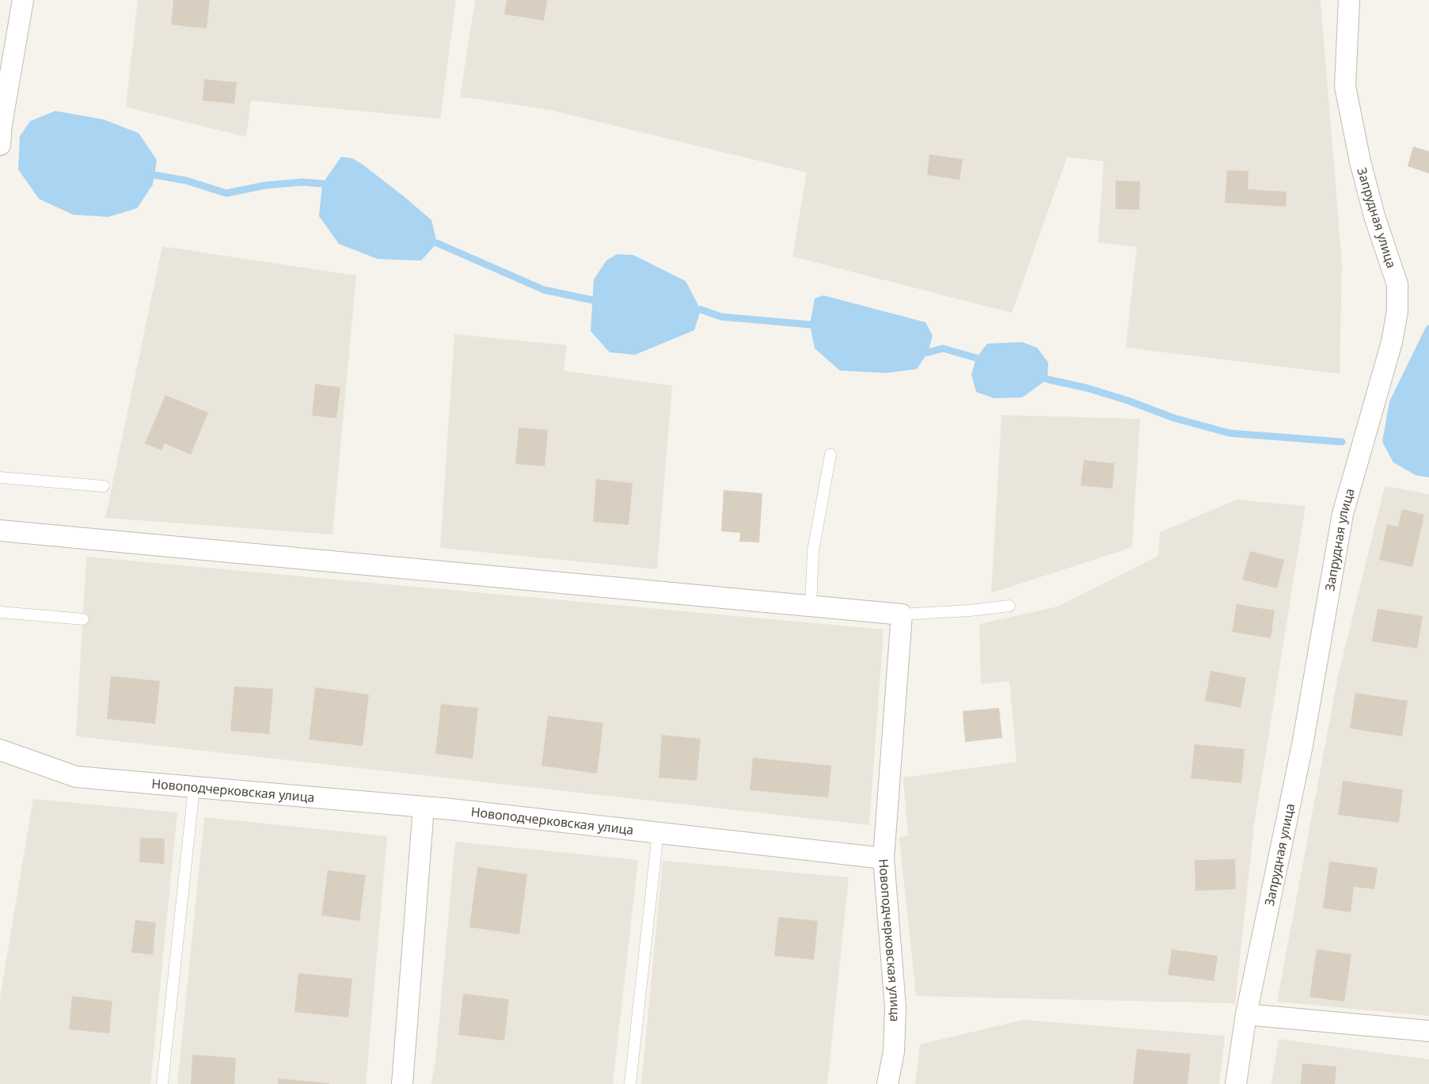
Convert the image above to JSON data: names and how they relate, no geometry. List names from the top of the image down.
{
  "streets": {
    "street": ["Запрудная улица", "Новоподчерковская улица"]
  }
}
